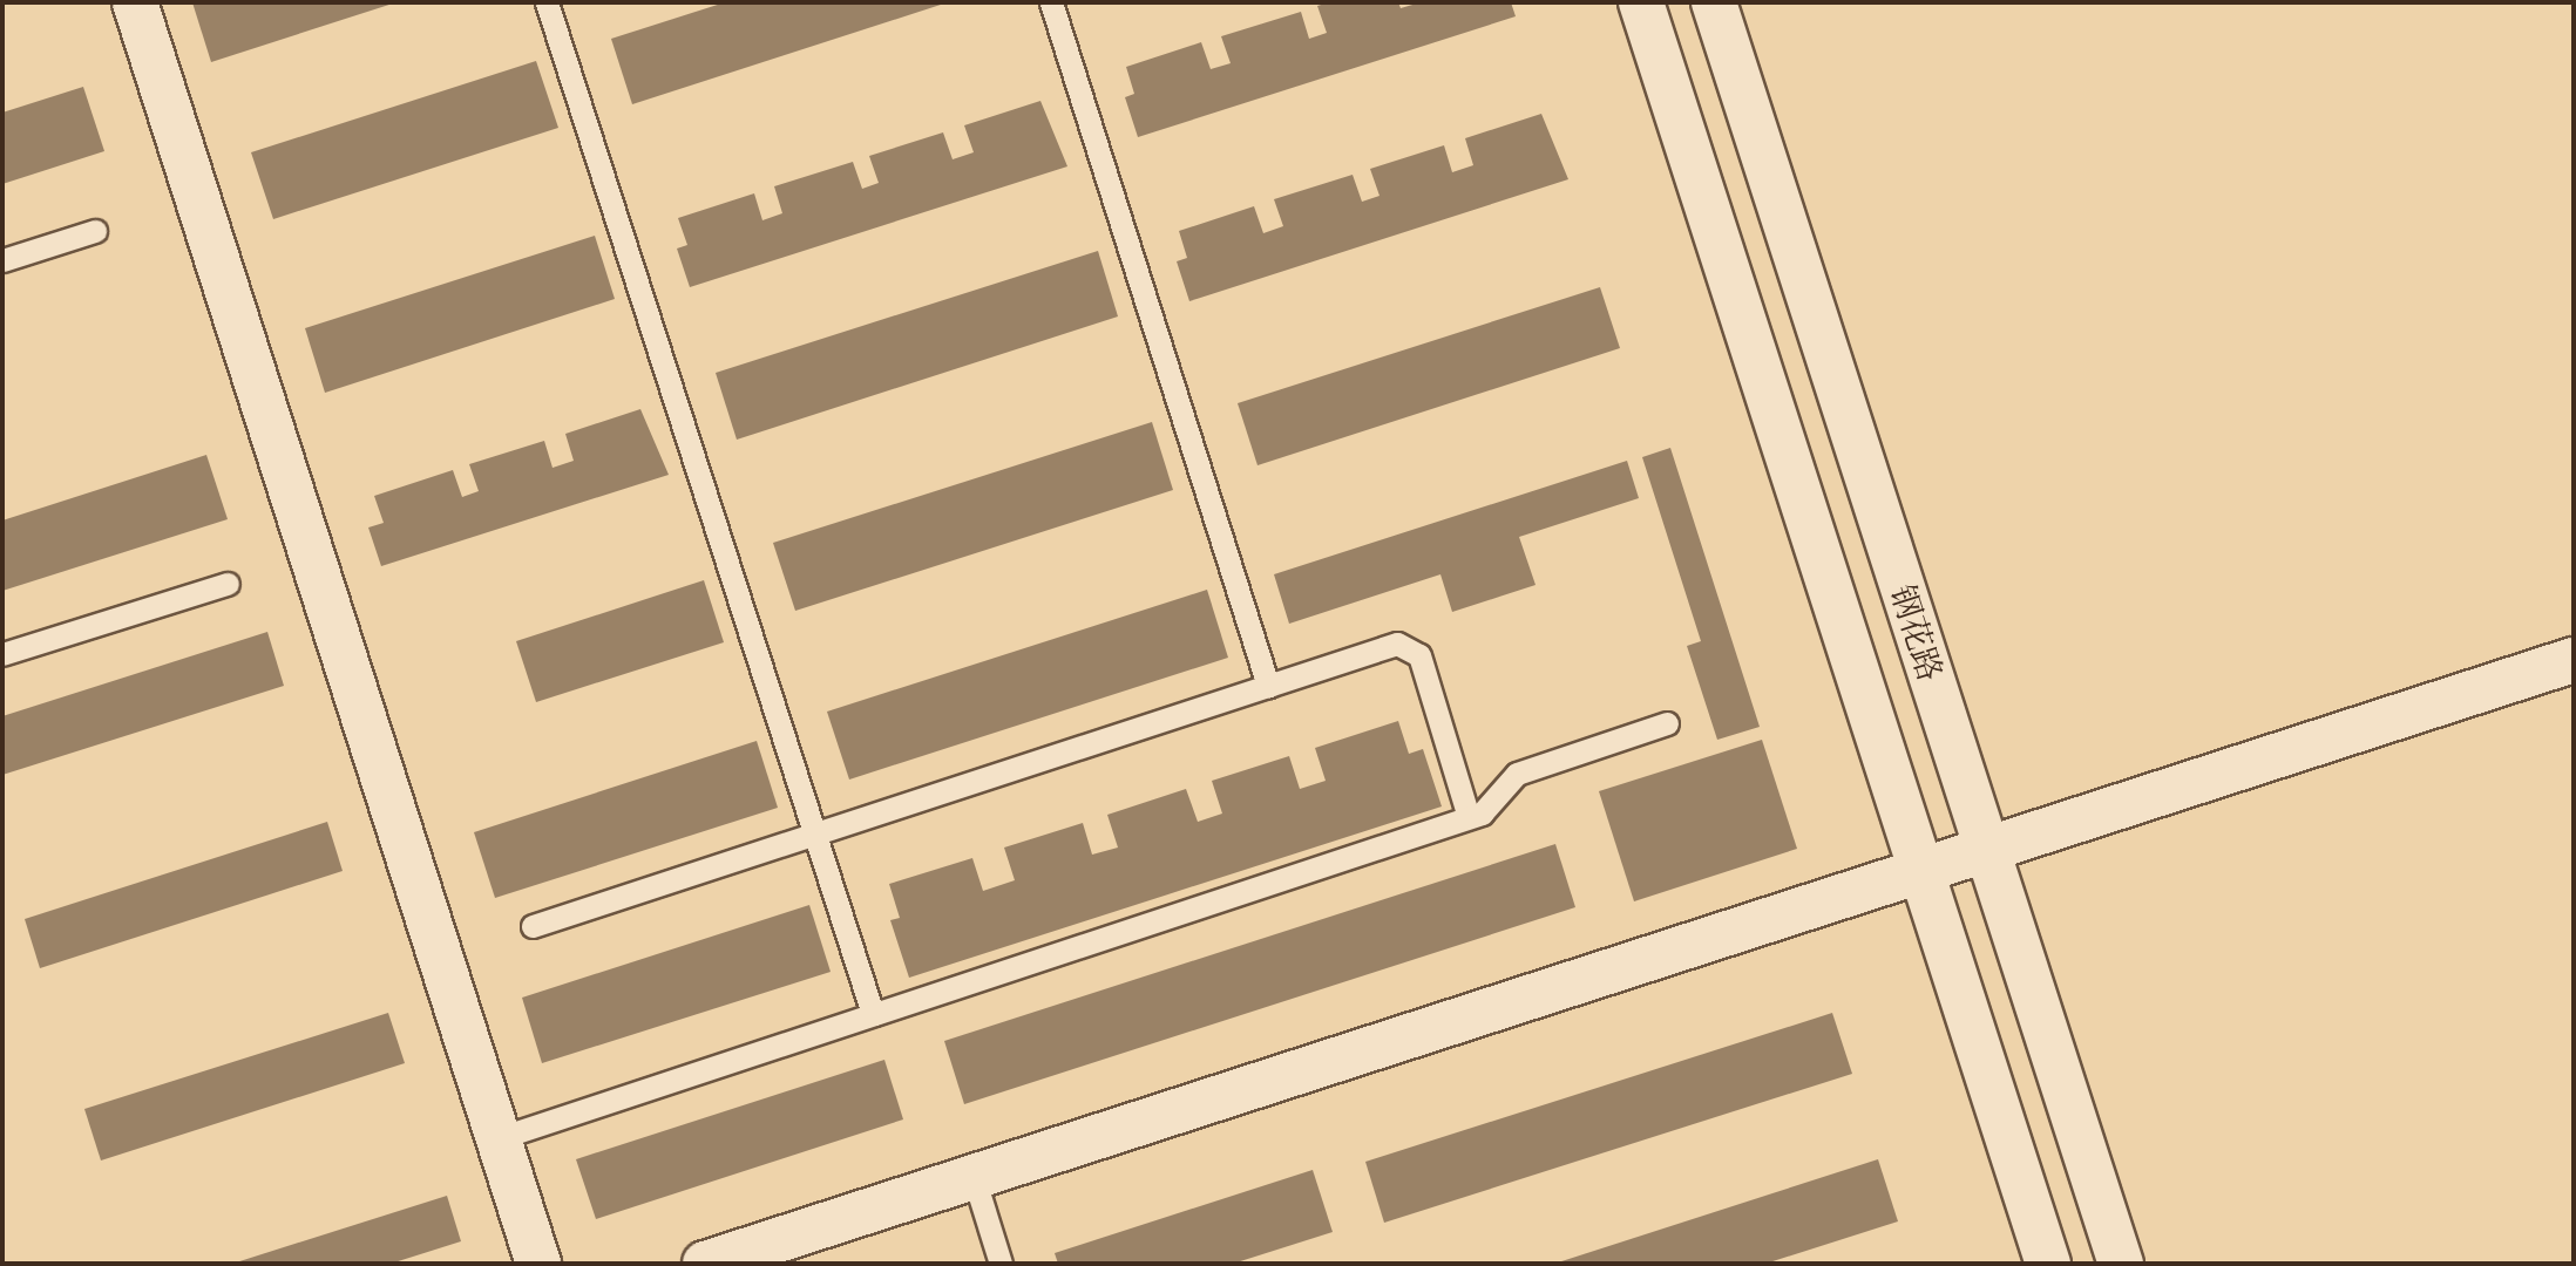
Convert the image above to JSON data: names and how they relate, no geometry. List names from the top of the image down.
{
  "streets": {
    "street": ["钢花路"]
  }
}
